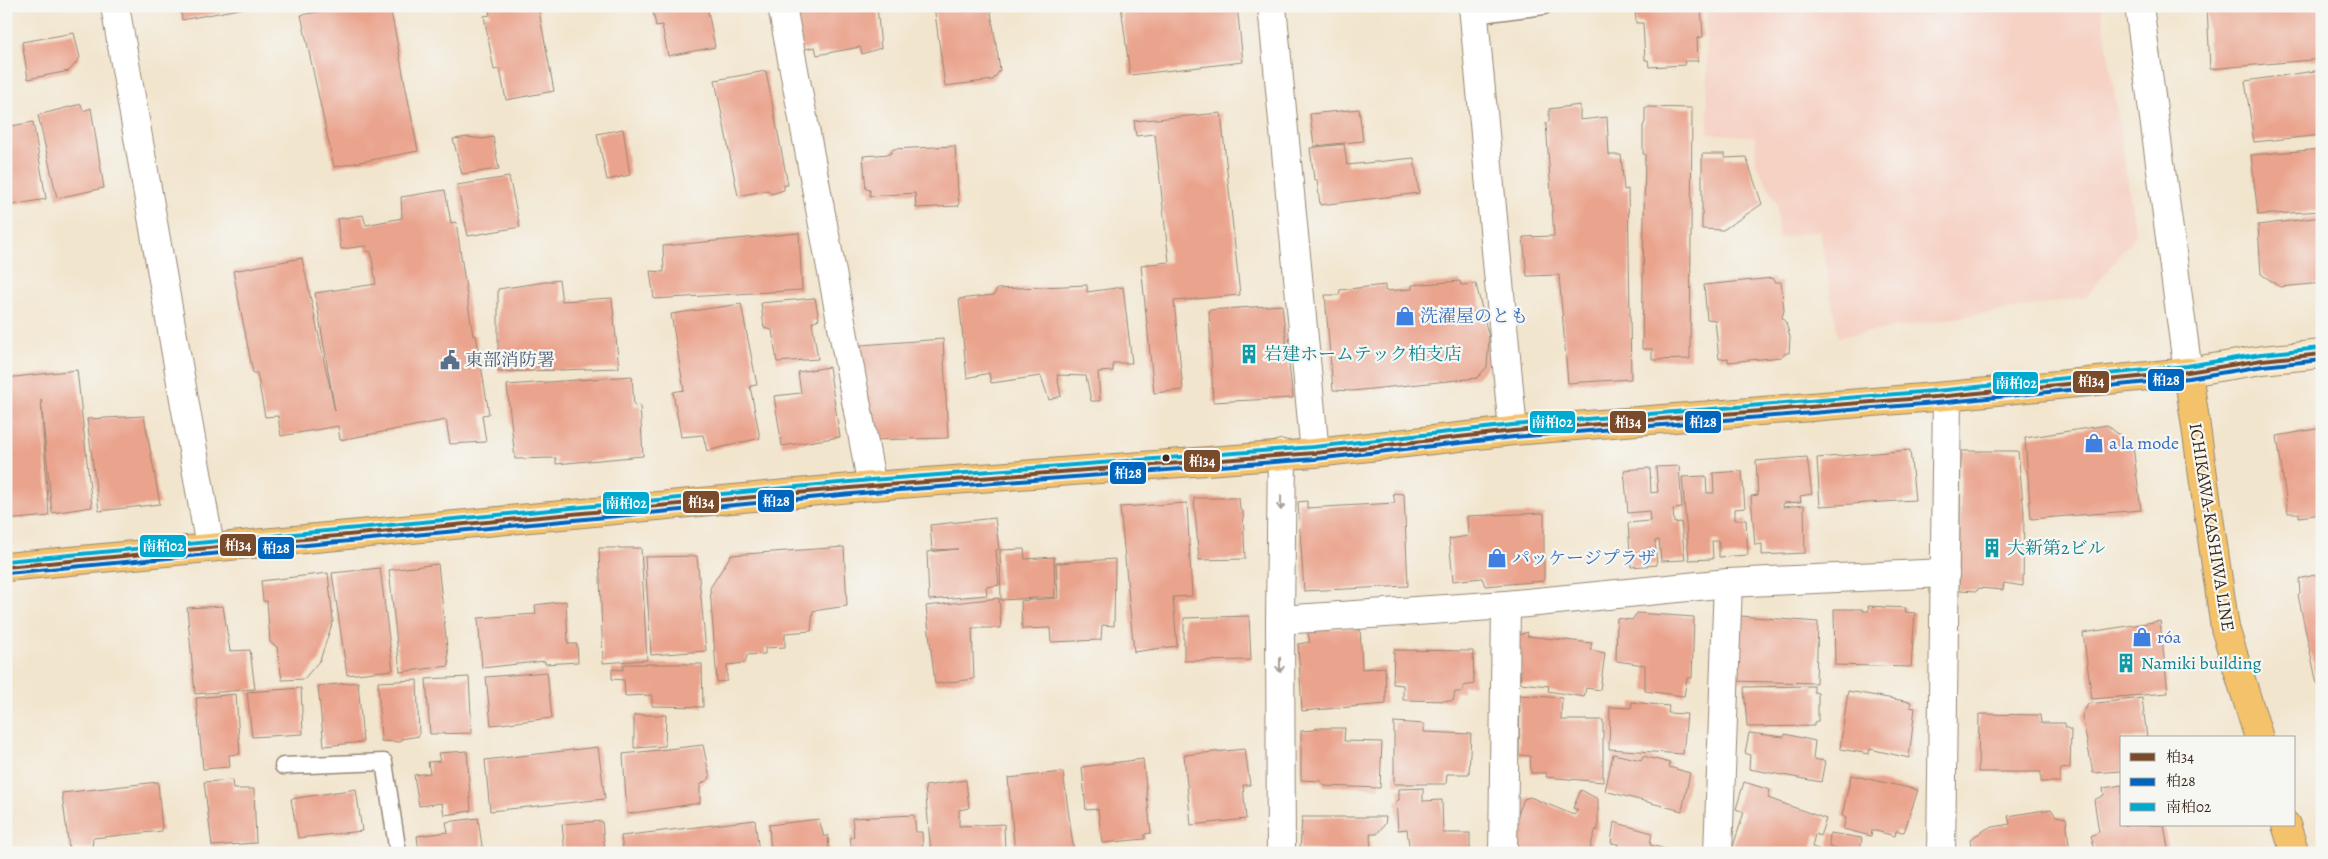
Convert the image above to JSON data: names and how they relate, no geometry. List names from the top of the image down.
{
  "streets": {
    "main road": ["ICHIKAWA-KASHIWA LINE"]
  },
  "places": {
    "shop": [
      "洗濯屋のとも",
      "a la mode",
      "パッケージプラザ",
      "róa"
    ],
    "building": ["岩建ホームテック柏支店", "大新第2ビル", "Namiki building"],
    "public building": ["東部消防署"]
  },
  "lines": ["transit line 南柏02", "transit line 柏34", "transit line 柏28"],
  "legend": ["柏34", "柏28", "南柏02"]
}
